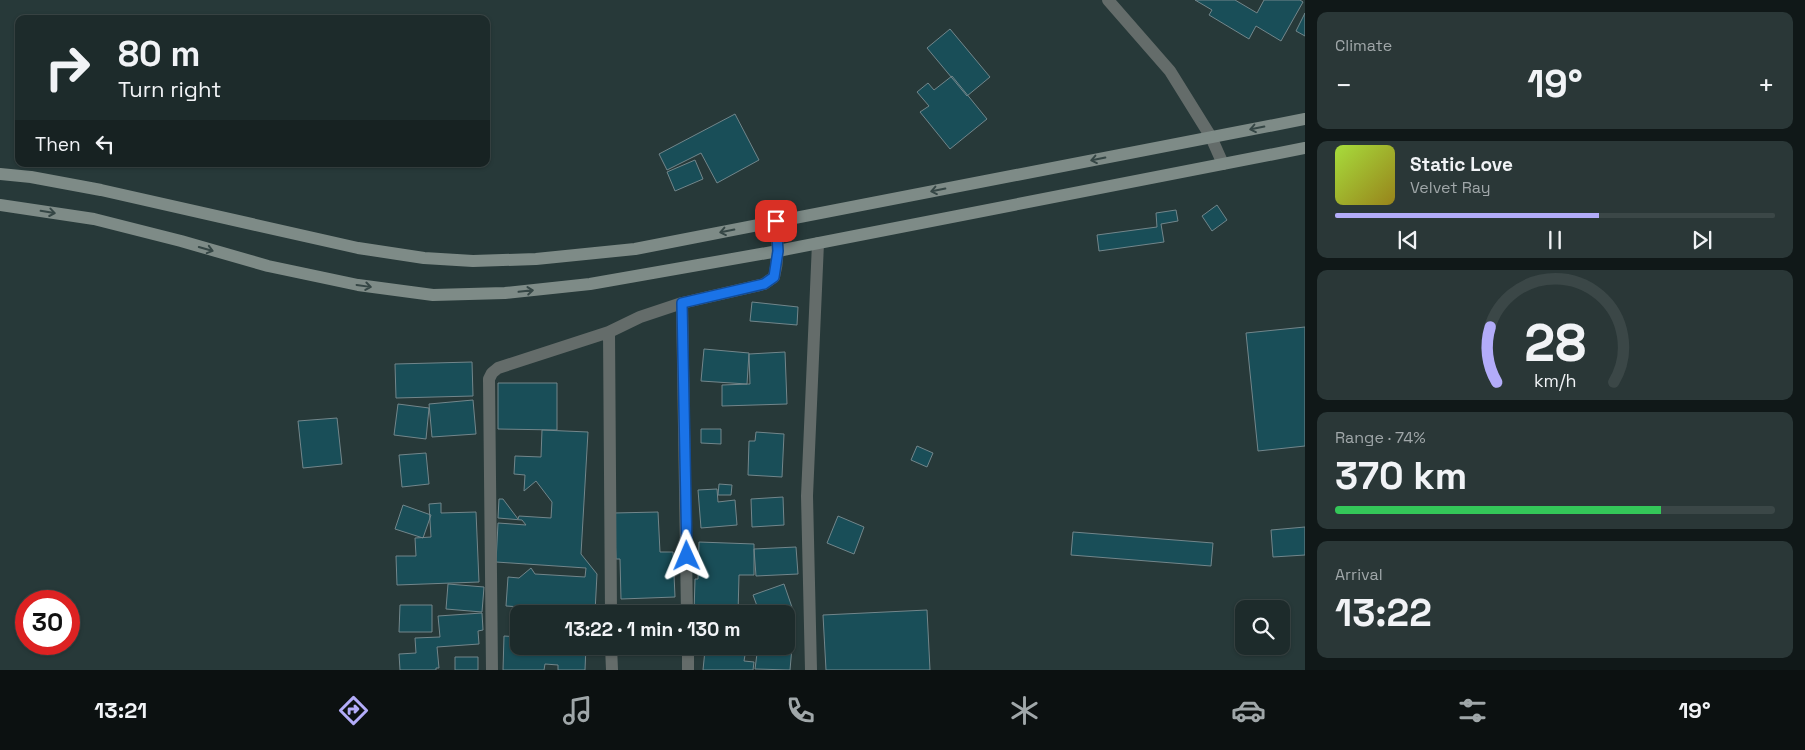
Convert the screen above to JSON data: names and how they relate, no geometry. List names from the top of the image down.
{
  "page": {
    "tile": [
      "Climate",
      ["Range · 74%", "370 km"],
      ["Arrival", "13:22"]
    ],
    "turn": ["80 m", "Turn right"],
    "heat": ["−", "19°", "+"],
    "then": "Then",
    "song": ["Static Love", "Velvet Ray"],
    "limit": "30",
    "trip": "13:22 · 1 min · 130 m",
    "tabs": ["13:21", "19°"],
    "gauge": ["28", "km/h"]
  }
}
